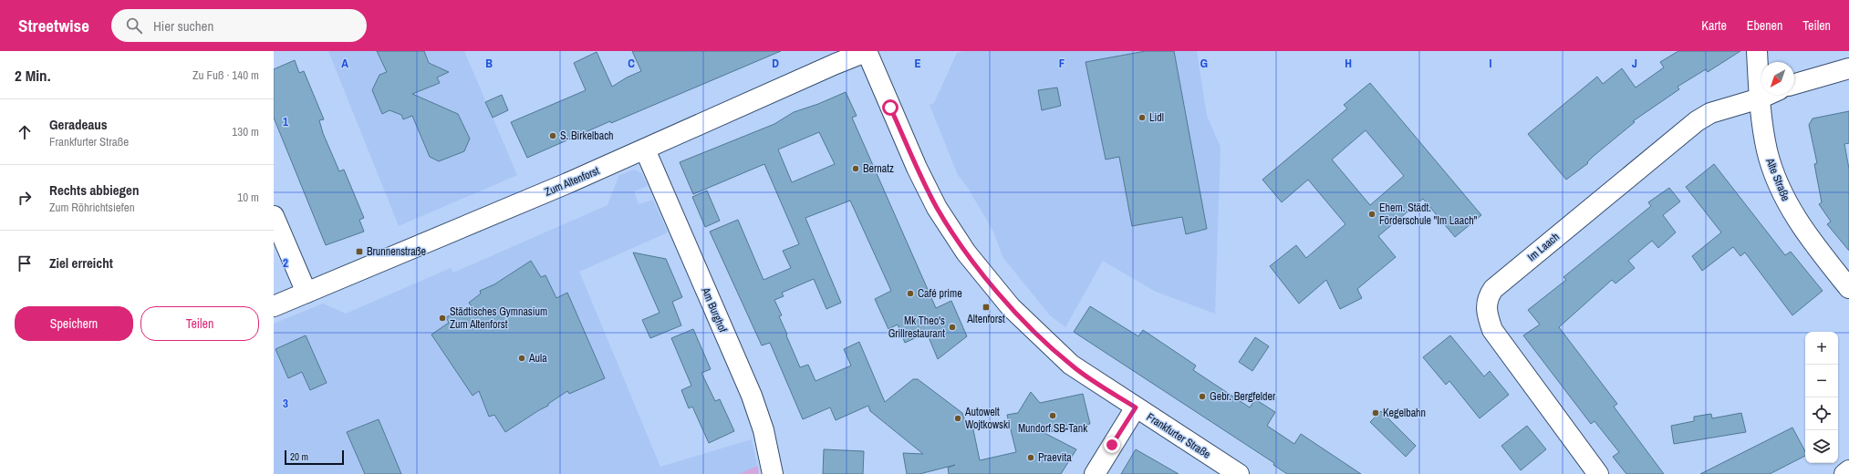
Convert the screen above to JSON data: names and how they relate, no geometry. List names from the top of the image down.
{
  "streets": {
    "street": [
      "Alte Straße",
      "Zum Altenforst",
      "Im Laach",
      "Am Burghof",
      "Frankfurter Straße"
    ]
  },
  "crossings": [
    ["Alte Straße", "Im Laach"],
    ["Zum Altenforst", "Am Burghof"],
    ["Zum Altenforst", "Frankfurter Straße"]
  ],
  "places": {
    "other": [
      "Lidl",
      "S. Birkelbach",
      "Bernatz",
      "Ehem. Städt. Förderschule \"Im Laach\"",
      "Café prime",
      "Städtisches Gymnasium Zum Altenforst",
      "Mk Theo's Grillrestaurant",
      "Aula",
      "Gebr. Bergfelder",
      "Kegelbahn",
      "Mundorf SB-Tank",
      "Autowelt Wojtkowski",
      "Praevita"
    ],
    "transit": ["Brunnenstraße", "Altenforst"]
  },
  "scale_bar": "20 m",
  "north": "bottom left",
  "page": {
    "header": "Streetwise",
    "search": "Hier suchen",
    "nav": ["Karte", "Ebenen", "Teilen"],
    "heading": ["2 Min.", "Zu Fuß · 140 m"],
    "list": [
      ["Geradeaus", "Frankfurter Straße", "130 m"],
      ["Rechts abbiegen", "Zum Röhrichtsiefen", "10 m"],
      "Ziel erreicht"
    ],
    "buttons": ["Speichern", "Teilen"],
    "map_buttons": ["+", "−"],
    "scale": "20 m"
  },
  "grid": {
    "columns": [
      "A",
      "B",
      "C",
      "D",
      "E",
      "F",
      "G",
      "H",
      "I",
      "J"
    ],
    "rows": ["1", "2", "3"]
  }
}
